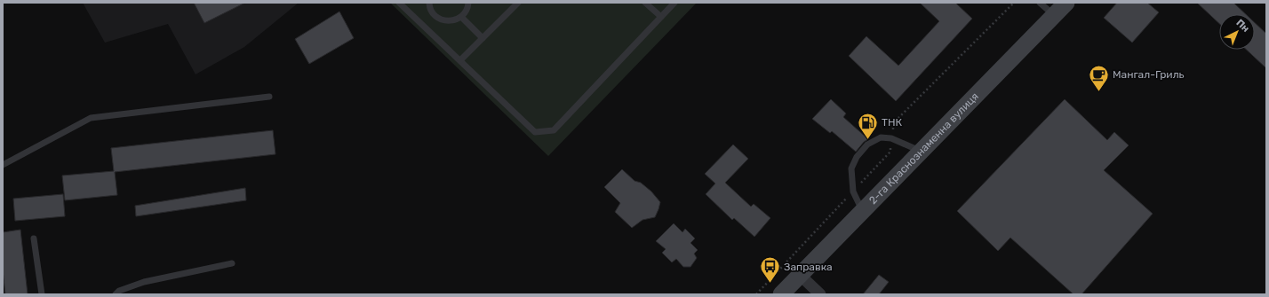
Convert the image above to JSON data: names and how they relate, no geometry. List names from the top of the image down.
{
  "streets": {
    "street": ["2-га Краснознаменна вулиця"]
  },
  "places": {
    "cafe": ["Мангал-Гриль"],
    "fuel station": ["ТНК"],
    "bus stop": ["Заправка"]
  },
  "north": "top right"
}
